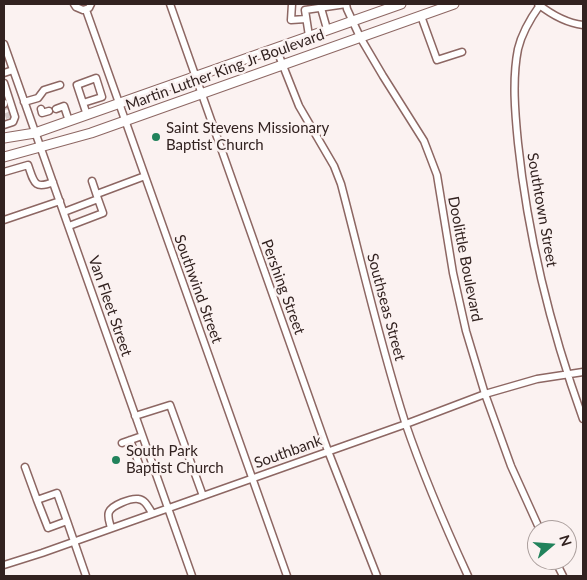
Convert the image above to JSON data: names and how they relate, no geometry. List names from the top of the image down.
{
  "streets": {
    "main road": ["Martin Luther King Jr Boulevard"],
    "street": [
      "Southtown Street",
      "Doolittle Boulevard",
      "Pershing Street",
      "Southwind Street",
      "Van Fleet Street",
      "Southseas Street",
      "Southbank"
    ]
  },
  "crossings": [
    ["Martin Luther King Jr Boulevard", "Doolittle Boulevard"],
    ["Martin Luther King Jr Boulevard", "Pershing Street"],
    ["Martin Luther King Jr Boulevard", "Southwind Street"],
    ["Martin Luther King Jr Boulevard", "Van Fleet Street"],
    ["Martin Luther King Jr Boulevard", "Southseas Street"],
    ["Southtown Street", "Southbank"],
    ["Doolittle Boulevard", "Southbank"],
    ["Pershing Street", "Southbank"],
    ["Southwind Street", "Southbank"],
    ["Van Fleet Street", "Southbank"],
    ["Southseas Street", "Southbank"]
  ],
  "places": ["Saint Stevens Missionary Baptist Church", "South Park Baptist Church"],
  "north": "right"
}
